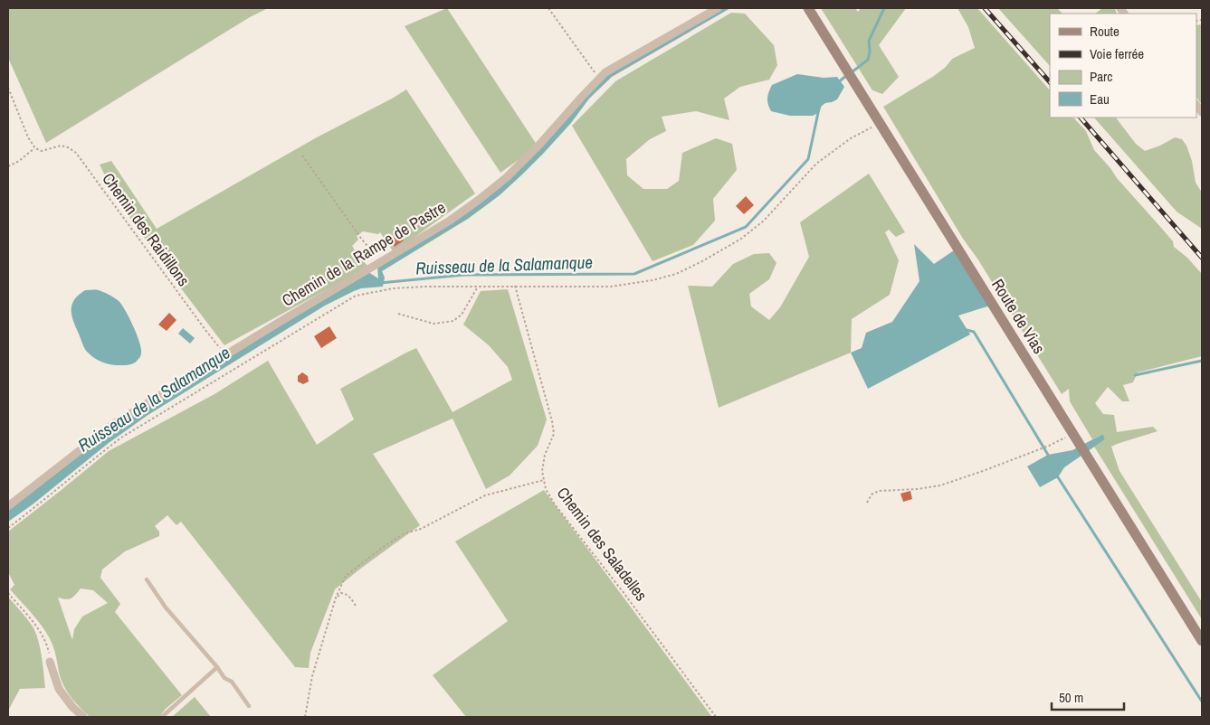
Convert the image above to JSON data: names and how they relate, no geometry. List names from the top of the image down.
{
  "streets": {
    "main road": ["Route de Vias"],
    "street": ["Chemin de la Rampe de Pastre"],
    "path": ["Chemin des Raidillons", "Chemin des Saladelles"]
  },
  "crossings": [
    ["Chemin des Raidillons", "Chemin de la Rampe de Pastre"]
  ],
  "water": ["Ruisseau de la Salamanque"],
  "legend": [
    "Route",
    "Voie ferrée",
    "Parc",
    "Eau"
  ],
  "scale_bar": "50 m"
}
